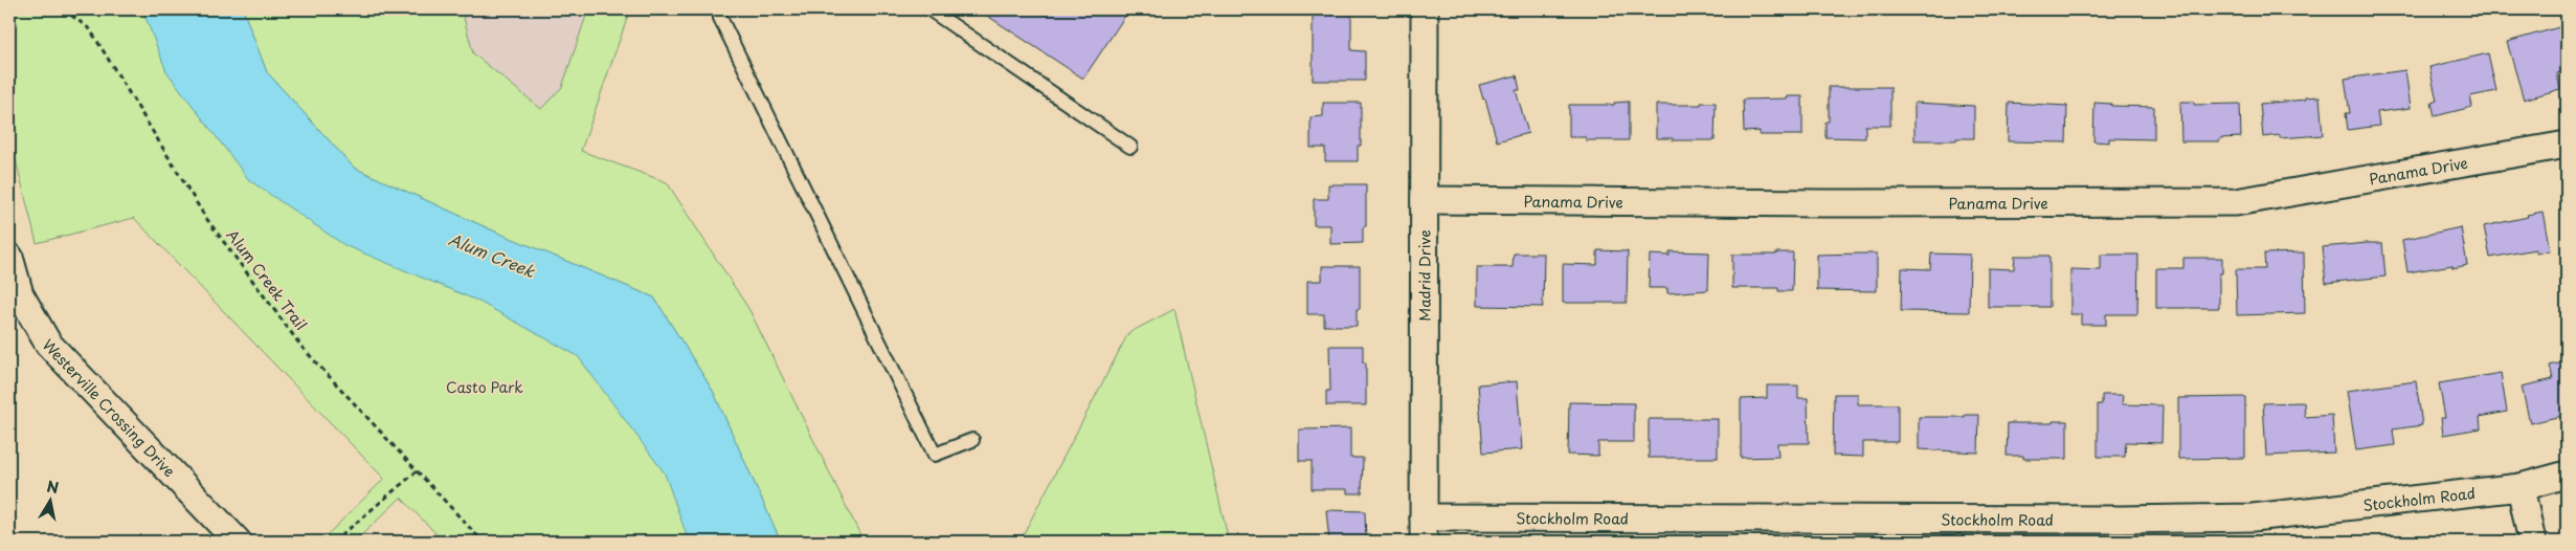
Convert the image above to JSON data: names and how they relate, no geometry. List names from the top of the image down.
{
  "streets": {
    "street": [
      "Panama Drive",
      "Madrid Drive",
      "Westerville Crossing Drive",
      "Stockholm Road"
    ],
    "path": ["Alum Creek Trail"]
  },
  "crossings": [
    ["Panama Drive", "Madrid Drive"],
    ["Madrid Drive", "Stockholm Road"]
  ],
  "water": ["Alum Creek"],
  "parks": ["Casto Park"],
  "north": "top"
}
